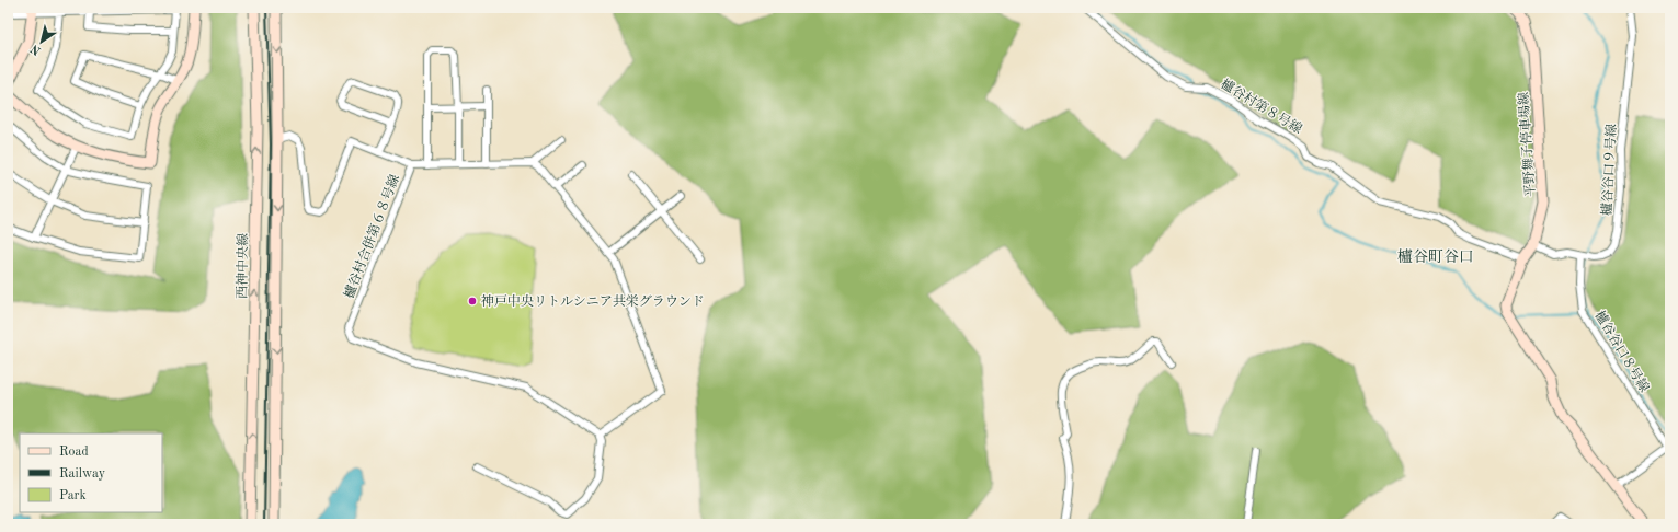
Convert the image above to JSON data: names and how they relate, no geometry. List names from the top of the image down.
{
  "streets": {
    "street": [
      "櫨谷村第８号線",
      "平野舞子停車場線",
      "櫨谷谷口９号線",
      "櫨谷村合併第６８号線",
      "西神中央線",
      "櫨谷谷口８号線"
    ]
  },
  "crossings": [
    ["櫨谷村第８号線", "平野舞子停車場線"],
    ["櫨谷谷口９号線", "櫨谷谷口８号線"]
  ],
  "districts": ["櫨谷町谷口"],
  "places": ["神戸中央リトルシニア共栄グラウンド"],
  "legend": ["Road", "Railway", "Park"],
  "north": "bottom left"
}
